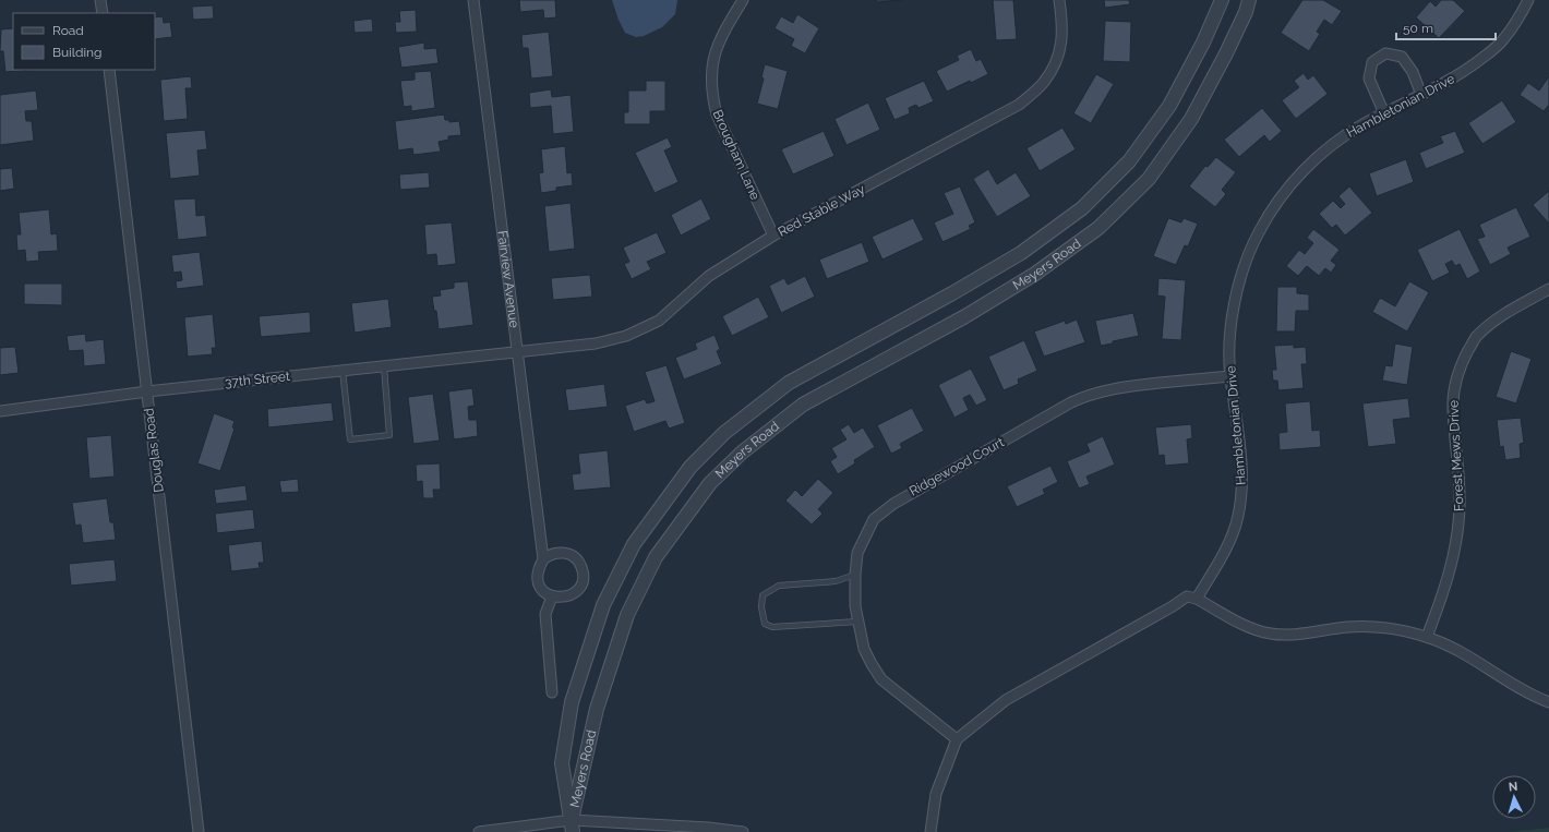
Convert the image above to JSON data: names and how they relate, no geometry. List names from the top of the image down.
{
  "streets": {
    "street": [
      "Hambletonian Drive",
      "Brougham Lane",
      "Red Stable Way",
      "Meyers Road",
      "Fairview Avenue",
      "37th Street",
      "Douglas Road",
      "Forest Mews Drive",
      "Ridgewood Court"
    ]
  },
  "crossings": [
    ["Hambletonian Drive", "Ridgewood Court"],
    ["Brougham Lane", "Red Stable Way"],
    ["Red Stable Way", "Fairview Avenue"],
    ["Red Stable Way", "37th Street"],
    ["Fairview Avenue", "37th Street"],
    ["37th Street", "Douglas Road"]
  ],
  "legend": ["Road", "Building"],
  "scale_bar": "50 m",
  "north": "top"
}
